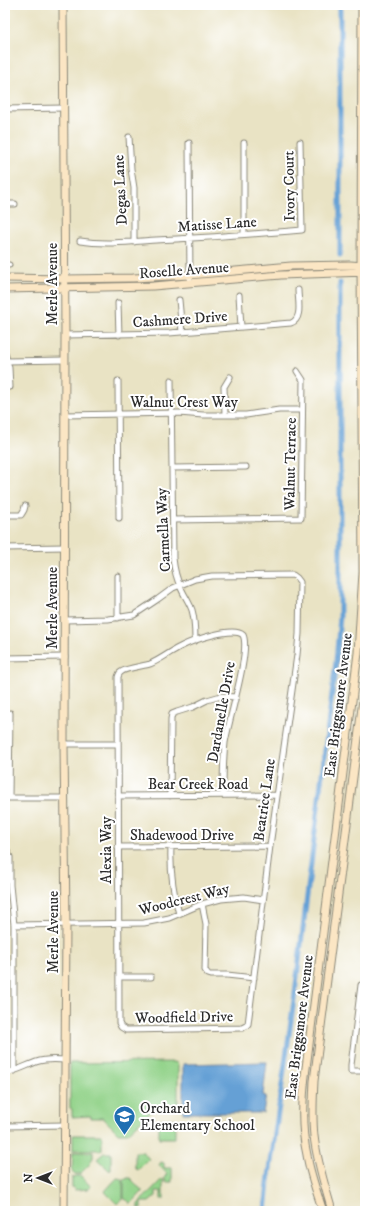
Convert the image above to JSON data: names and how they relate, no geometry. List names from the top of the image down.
{
  "streets": {
    "main road": ["Roselle Avenue", "Merle Avenue", "East Briggsmore Avenue"],
    "street": [
      "Ivory Court",
      "Degas Lane",
      "Matisse Lane",
      "Cashmere Drive",
      "Walnut Crest Way",
      "Walnut Terrace",
      "Carmella Way",
      "Dardanelle Drive",
      "Bear Creek Road",
      "Beatrice Lane",
      "Shadewood Drive",
      "Alexia Way",
      "Woodcrest Way",
      "Woodfield Drive"
    ]
  },
  "crossings": [
    ["Ivory Court", "Matisse Lane"],
    ["Degas Lane", "Matisse Lane"],
    ["Roselle Avenue", "Merle Avenue"],
    ["Roselle Avenue", "East Briggsmore Avenue"],
    ["Merle Avenue", "Cashmere Drive"],
    ["Merle Avenue", "Walnut Crest Way"],
    ["Merle Avenue", "Woodcrest Way"],
    ["Walnut Crest Way", "Walnut Terrace"],
    ["Walnut Crest Way", "Carmella Way"],
    ["Walnut Terrace", "Carmella Way"],
    ["Carmella Way", "Dardanelle Drive"],
    ["Carmella Way", "Beatrice Lane"],
    ["Carmella Way", "Alexia Way"],
    ["Dardanelle Drive", "Bear Creek Road"],
    ["Dardanelle Drive", "Alexia Way"],
    ["Bear Creek Road", "Beatrice Lane"],
    ["Bear Creek Road", "Alexia Way"],
    ["Beatrice Lane", "Shadewood Drive"],
    ["Beatrice Lane", "Woodcrest Way"],
    ["Beatrice Lane", "Woodfield Drive"],
    ["Shadewood Drive", "Alexia Way"],
    ["Alexia Way", "Woodcrest Way"],
    ["Alexia Way", "Woodfield Drive"]
  ],
  "places": {
    "school or university": ["Orchard Elementary School"]
  },
  "north": "left"
}
